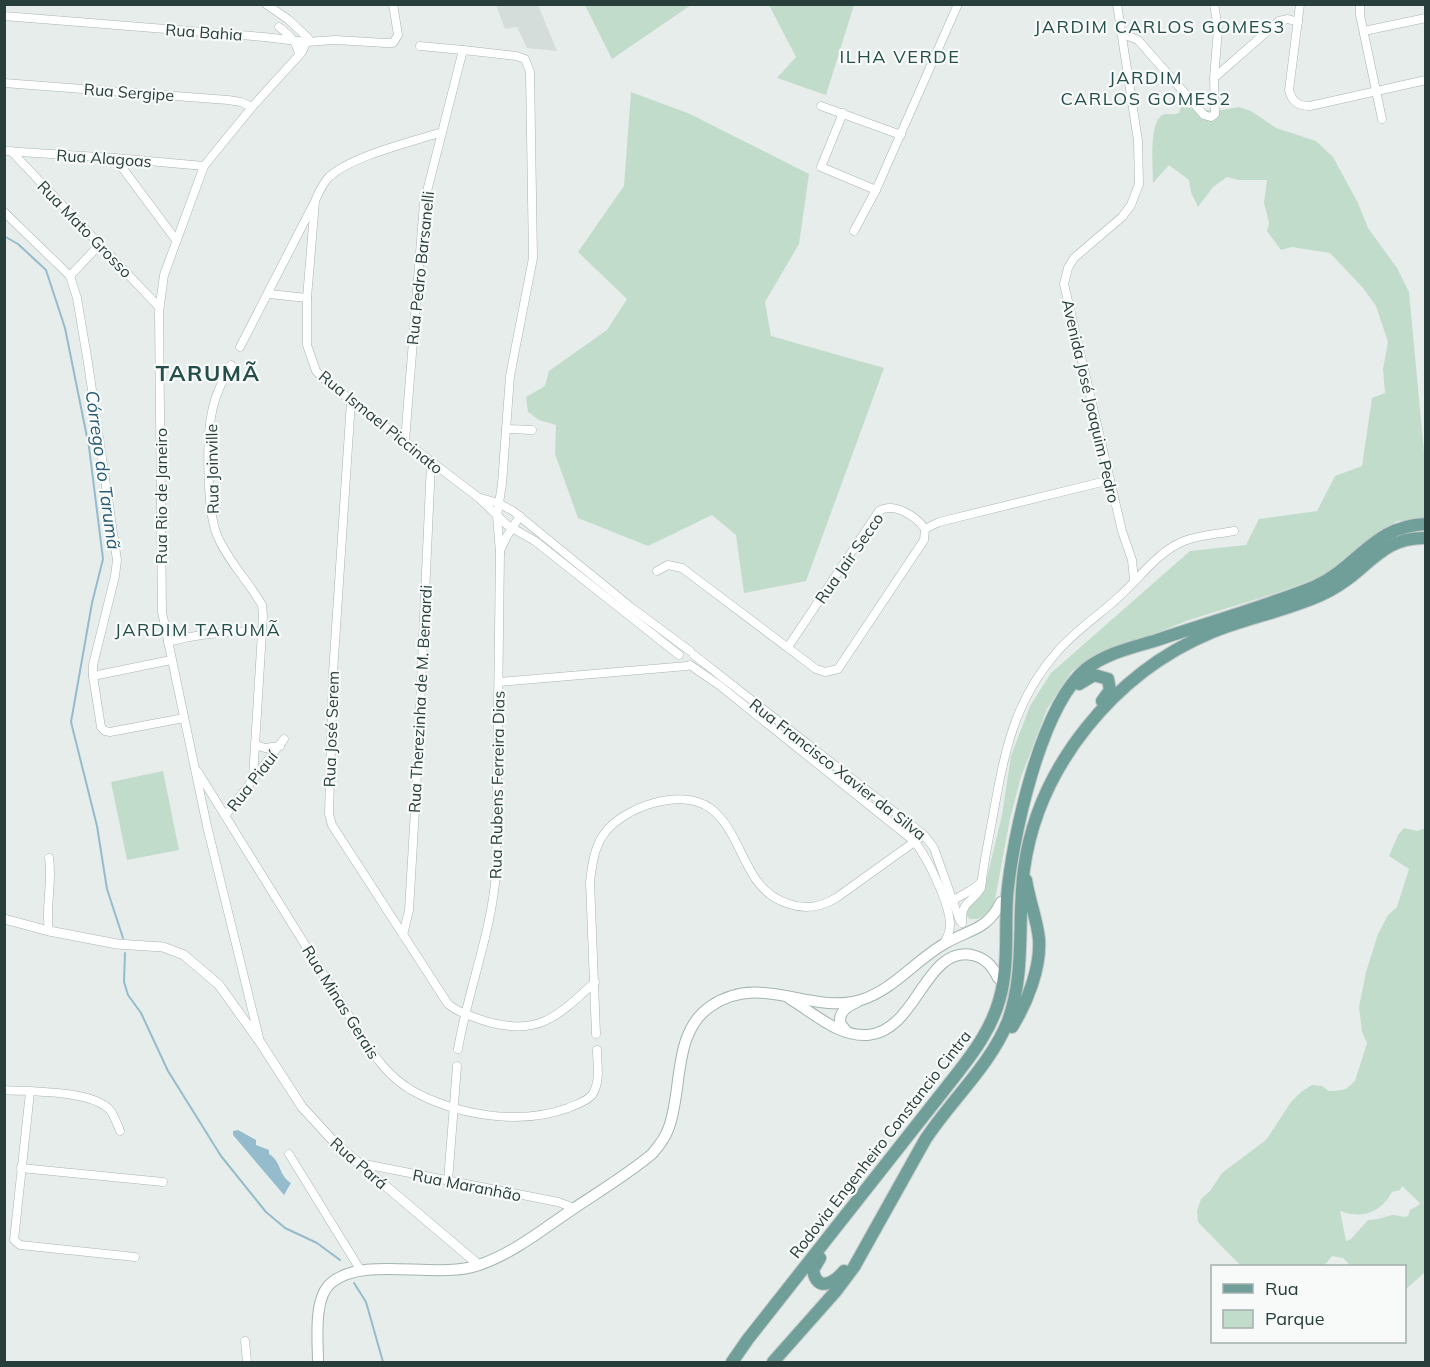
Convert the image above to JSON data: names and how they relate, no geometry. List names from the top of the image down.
{
  "streets": {
    "main road": ["Rodovia Engenheiro Constancio Cintra"],
    "street": [
      "Rua Bahia",
      "Rua Sergipe",
      "Rua Alagoas",
      "Rua Mato Grosso",
      "Rua Pedro Barsanelli",
      "Avenida José Joaquim Pedro",
      "Rua Ismael Piccinato",
      "Rua Joinville",
      "Rua Rio de Janeiro",
      "Rua Jair Secco",
      "Rua Therezinha de M. Bernardi",
      "Rua José Serem",
      "Rua Francisco Xavier da Silva",
      "Rua Piauí",
      "Rua Rubens Ferreira Dias",
      "Rua Minas Gerais",
      "Rua Pará",
      "Rua Maranhão"
    ]
  },
  "crossings": [
    ["Rua Bahia", "Rua Rio de Janeiro"],
    ["Rua Sergipe", "Rua Rio de Janeiro"],
    ["Rua Alagoas", "Rua Mato Grosso"],
    ["Rua Alagoas", "Rua Rio de Janeiro"],
    ["Rua Mato Grosso", "Rua Rio de Janeiro"],
    ["Rua Pedro Barsanelli", "Rua Ismael Piccinato"],
    ["Rua Ismael Piccinato", "Rua Therezinha de M. Bernardi"],
    ["Rua Ismael Piccinato", "Rua José Serem"],
    ["Rua Ismael Piccinato", "Rua Francisco Xavier da Silva"],
    ["Rua Ismael Piccinato", "Rua Rubens Ferreira Dias"],
    ["Rua Joinville", "Rua Piauí"],
    ["Rua Rio de Janeiro", "Rua Minas Gerais"],
    ["Rua Rio de Janeiro", "Rua Pará"],
    ["Rua Therezinha de M. Bernardi", "Rua José Serem"],
    ["Rua José Serem", "Rua Rubens Ferreira Dias"],
    ["Rua Francisco Xavier da Silva", "Rua Rubens Ferreira Dias"],
    ["Rua Piauí", "Rua Minas Gerais"],
    ["Rua Pará", "Rua Maranhão"]
  ],
  "districts": [
    "JARDIM CARLOS GOMES3",
    "ILHA VERDE",
    "JARDIM CARLOS GOMES2",
    "TARUMÃ",
    "JARDIM TARUMÃ"
  ],
  "water": ["Córrego do Tarumã"],
  "legend": ["Rua", "Parque"]
}
